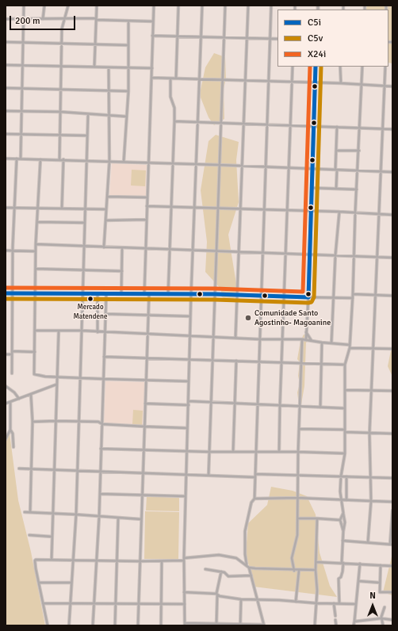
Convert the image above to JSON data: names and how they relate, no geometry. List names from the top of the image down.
{
  "places": ["Mercado Matendene", "Comunidade Santo Agostinho- Magoanine"],
  "lines": ["transit line C5i", "transit line C5v", "transit line X24i"],
  "legend": ["C5i", "C5v", "X24i"],
  "scale_bar": "200 m",
  "north": "top"
}
